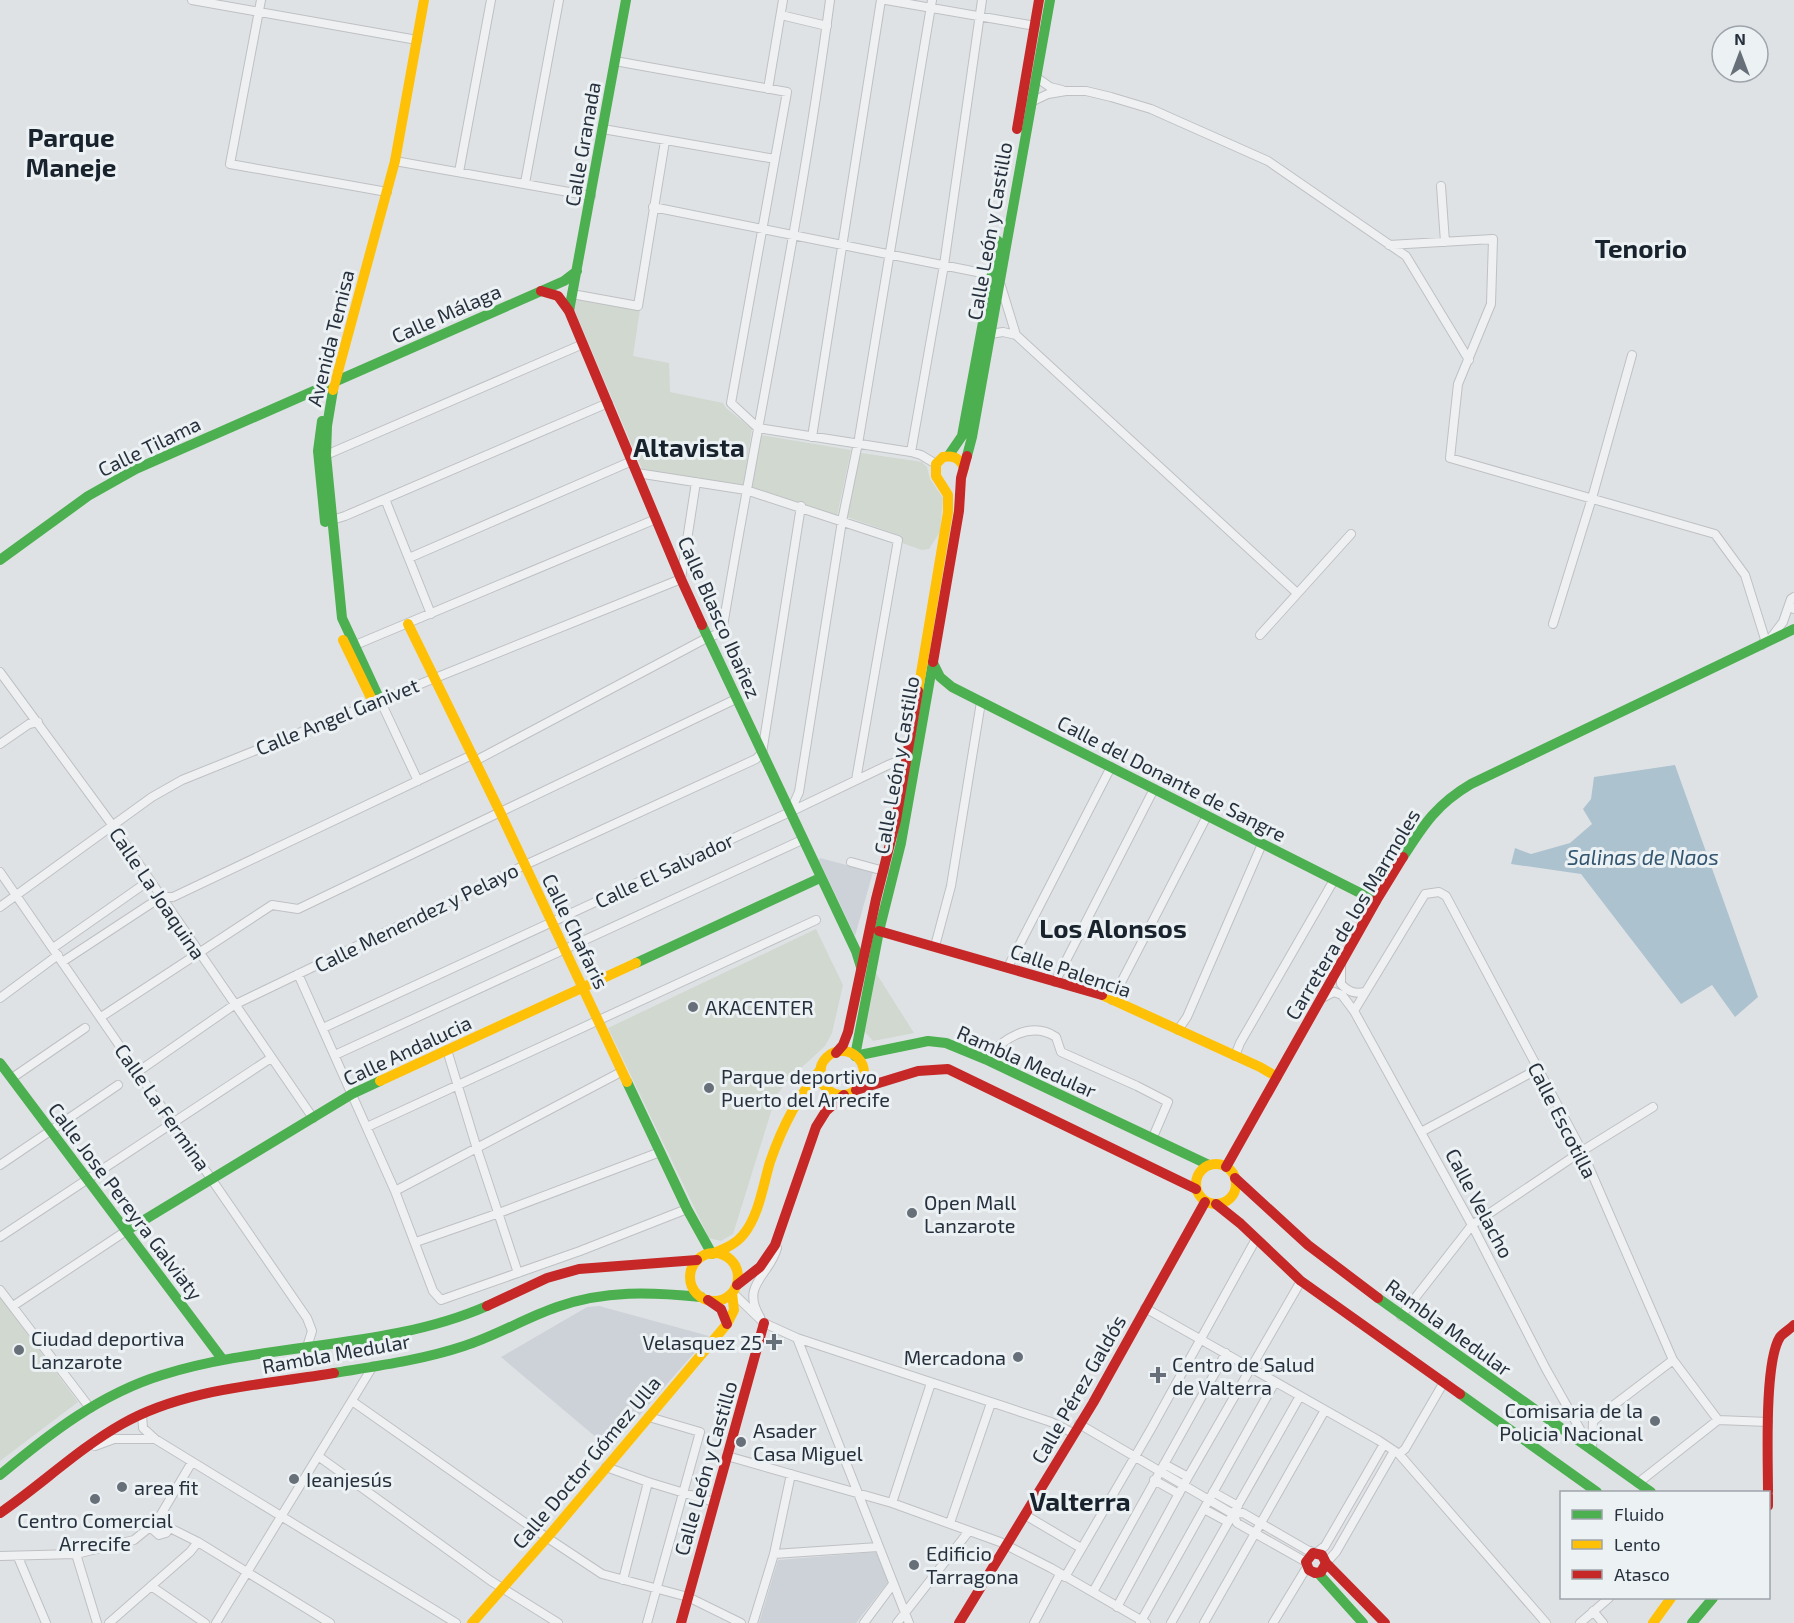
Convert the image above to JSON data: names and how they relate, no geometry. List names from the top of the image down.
{
  "streets": {
    "main road": [
      "Calle Granada",
      "Calle León y Castillo",
      "Calle Málaga",
      "Avenida Temisa",
      "Calle Tilama",
      "Calle Blasco Ibañez",
      "Calle del Donante de Sangre",
      "Carretera de los Marmoles",
      "Calle Chafaris",
      "Calle Palencia",
      "Calle Andalucia",
      "Rambla Medular",
      "Calle Jose Pereyra Galviaty",
      "Calle Pérez Galdós",
      "Calle Doctor Gómez Ulla"
    ],
    "street": [
      "Calle Angel Ganivet",
      "Calle El Salvador",
      "Calle La Joaquina",
      "Calle Menendez y Pelayo",
      "Calle La Fermina",
      "Calle Escotilla",
      "Calle Velacho"
    ]
  },
  "crossings": [
    ["Calle Granada", "Calle Málaga"],
    ["Calle Granada", "Calle Blasco Ibañez"],
    ["Calle León y Castillo", "Calle Blasco Ibañez"],
    ["Calle León y Castillo", "Calle del Donante de Sangre"],
    ["Calle León y Castillo", "Calle El Salvador"],
    ["Calle León y Castillo", "Calle Palencia"],
    ["Calle León y Castillo", "Rambla Medular"],
    ["Calle Málaga", "Avenida Temisa"],
    ["Calle Málaga", "Calle Tilama"],
    ["Calle Málaga", "Calle Blasco Ibañez"],
    ["Avenida Temisa", "Calle Tilama"],
    ["Avenida Temisa", "Calle Angel Ganivet"],
    ["Calle Blasco Ibañez", "Calle Angel Ganivet"],
    ["Calle Blasco Ibañez", "Calle El Salvador"],
    ["Calle Blasco Ibañez", "Calle Menendez y Pelayo"],
    ["Calle Blasco Ibañez", "Calle Andalucia"],
    ["Calle Angel Ganivet", "Calle La Joaquina"],
    ["Calle Angel Ganivet", "Calle Chafaris"],
    ["Calle Angel Ganivet", "Calle La Fermina"],
    ["Calle del Donante de Sangre", "Carretera de los Marmoles"],
    ["Calle El Salvador", "Calle Chafaris"],
    ["Calle La Joaquina", "Calle Menendez y Pelayo"],
    ["Calle La Joaquina", "Calle Andalucia"],
    ["Carretera de los Marmoles", "Calle Palencia"],
    ["Carretera de los Marmoles", "Rambla Medular"],
    ["Carretera de los Marmoles", "Calle Velacho"],
    ["Carretera de los Marmoles", "Calle Pérez Galdós"],
    ["Calle Menendez y Pelayo", "Calle Chafaris"],
    ["Calle Menendez y Pelayo", "Calle La Fermina"],
    ["Calle Chafaris", "Calle Andalucia"],
    ["Calle Chafaris", "Rambla Medular"],
    ["Calle Chafaris", "Calle Doctor Gómez Ulla"],
    ["Calle Andalucia", "Calle La Fermina"],
    ["Calle Andalucia", "Calle Jose Pereyra Galviaty"],
    ["Rambla Medular", "Calle La Fermina"],
    ["Rambla Medular", "Calle Jose Pereyra Galviaty"],
    ["Rambla Medular", "Calle Velacho"],
    ["Rambla Medular", "Calle Pérez Galdós"],
    ["Rambla Medular", "Calle Doctor Gómez Ulla"],
    ["Calle Escotilla", "Calle Velacho"]
  ],
  "districts": [
    "Parque Maneje",
    "Tenorio",
    "Altavista",
    "Los Alonsos",
    "Valterra"
  ],
  "water": ["Salinas de Naos"],
  "places": {
    "other": [
      "AKACENTER",
      "Parque deportivo Puerto del Arrecife",
      "Open Mall Lanzarote",
      "Ciudad deportiva Lanzarote",
      "Mercadona",
      "Comisaria de la Policia Nacional",
      "Asader Casa Miguel",
      "Ieanjesús",
      "area fit",
      "Centro Comercial Arrecife",
      "Edificio Tarragona"
    ],
    "health": ["Velasquez 25", "Centro de Salud de Valterra"]
  },
  "legend": ["Fluido", "Lento", "Atasco"],
  "north": "top"
}
